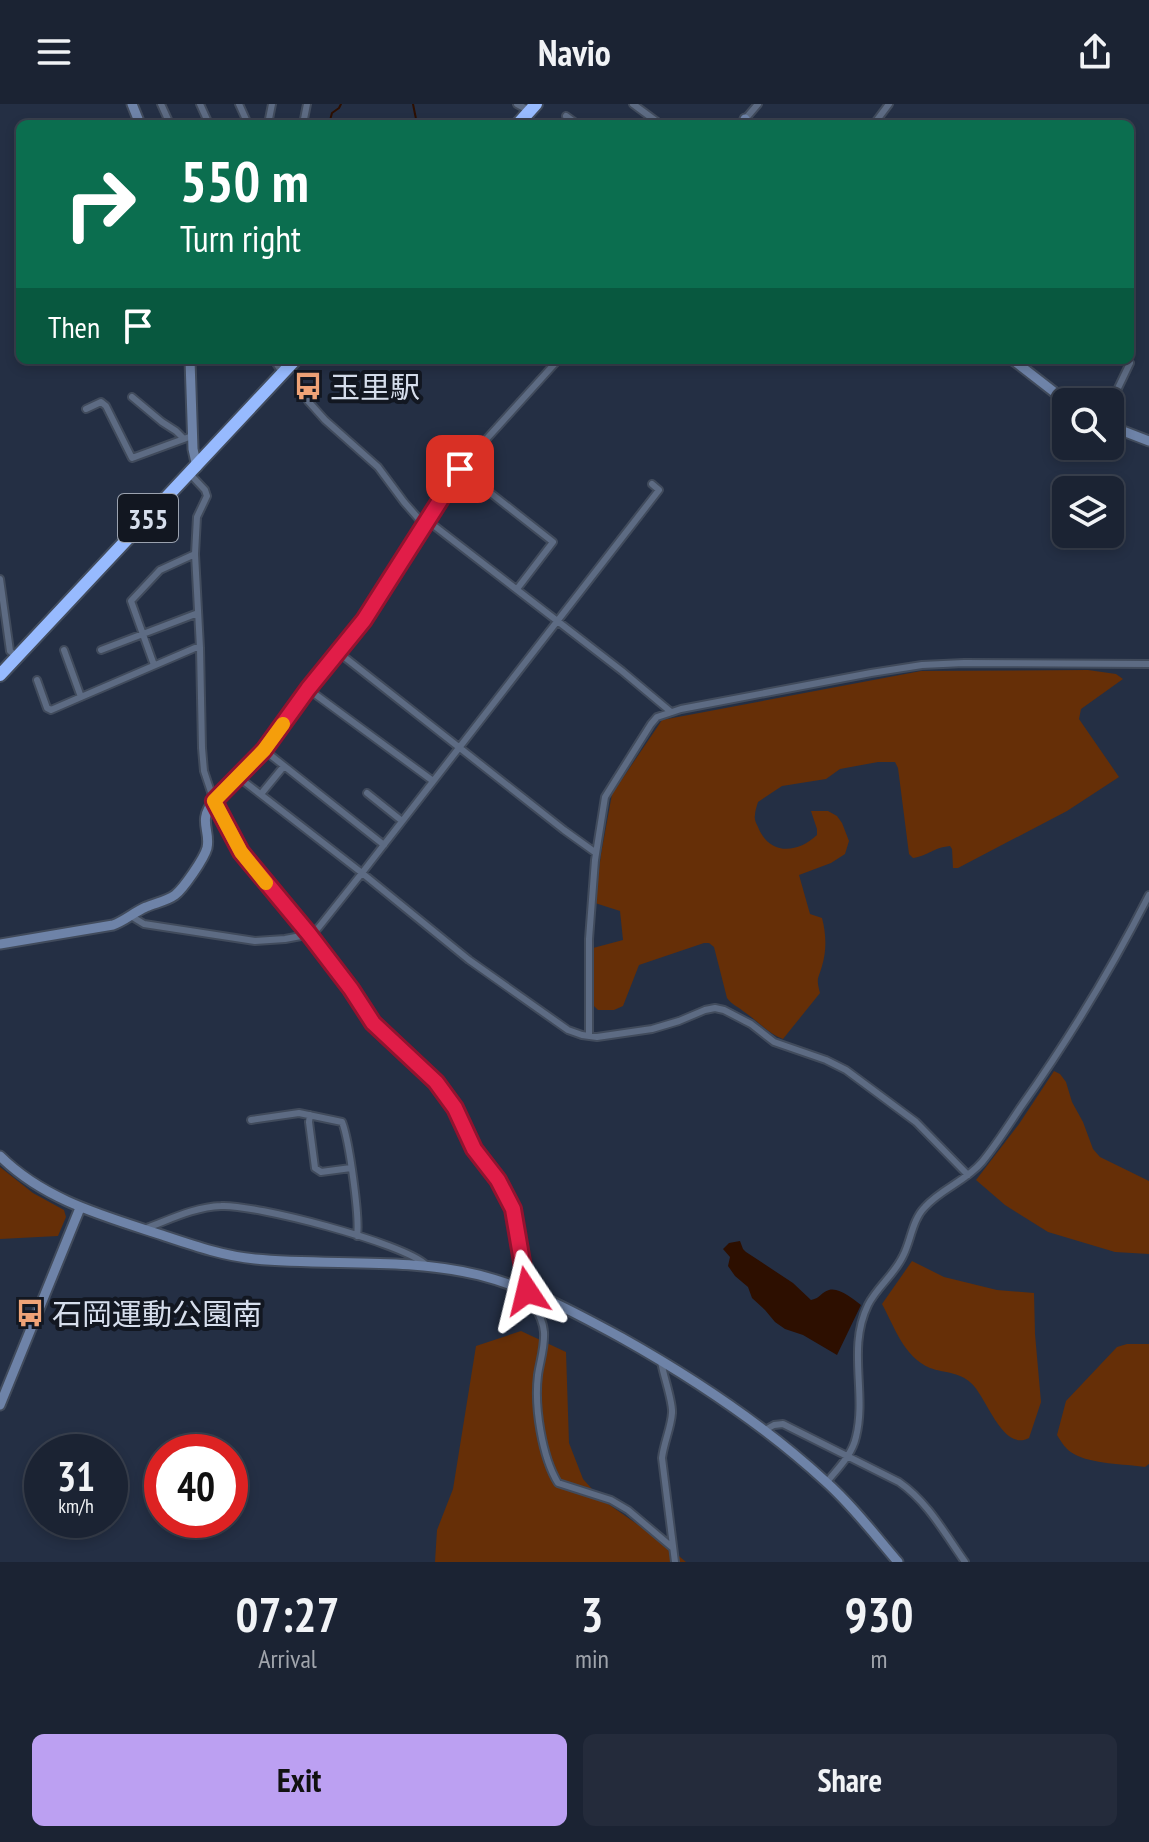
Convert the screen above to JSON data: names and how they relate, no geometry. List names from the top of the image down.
{
  "streets": {
    "highway": ["355"]
  },
  "places": {
    "bus stop": ["玉里駅", "石岡運動公園南"]
  },
  "page": {
    "header": "Navio",
    "turn": ["550 m", "Turn right"],
    "then": "Then",
    "speed": "31 km/h",
    "limit": "40",
    "eta": [
      "07:27",
      "Arrival",
      "3",
      "min",
      "930",
      "m"
    ],
    "buttons": ["Exit", "Share"]
  }
}
